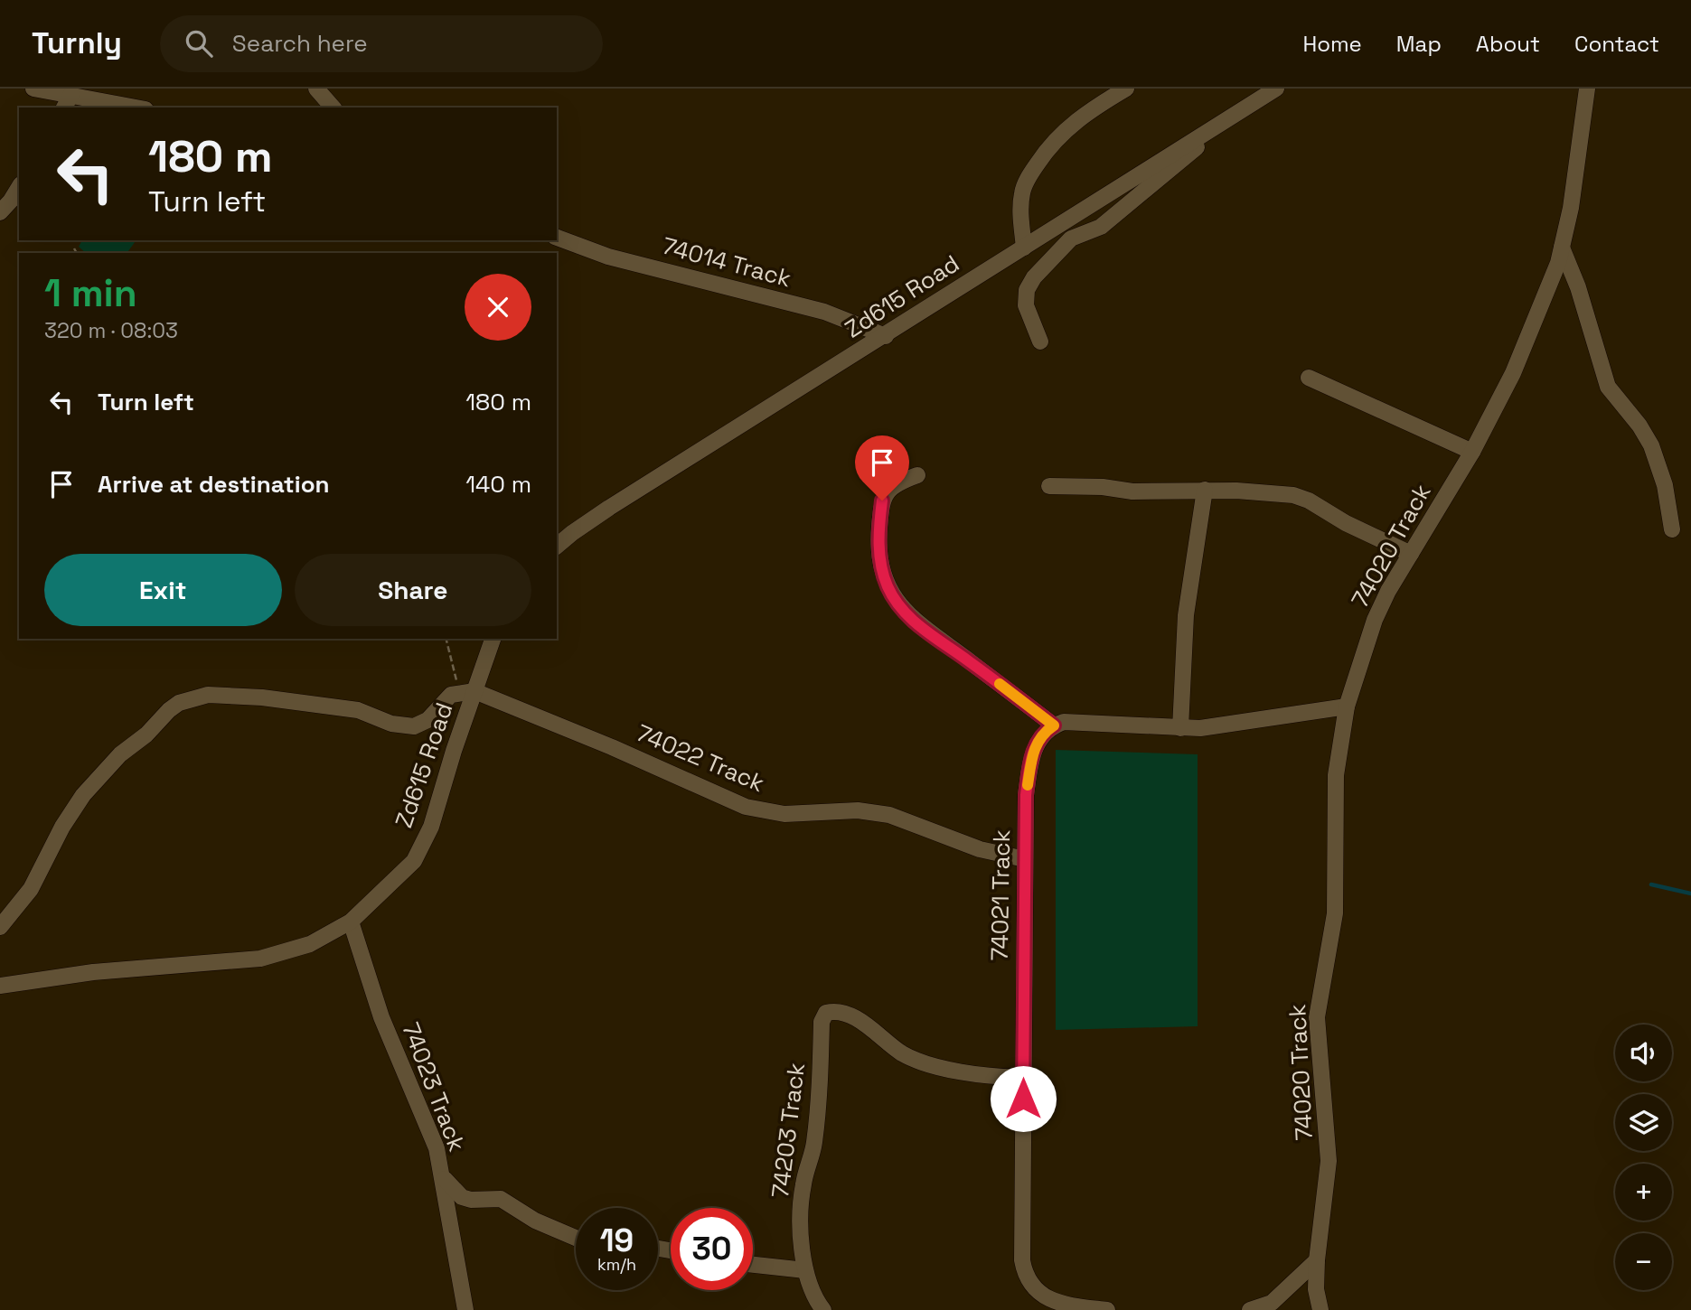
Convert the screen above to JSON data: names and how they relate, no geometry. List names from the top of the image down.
{
  "streets": {
    "street": [
      "74014 Track",
      "Zd615 Road",
      "74020 Track",
      "74022 Track",
      "74021 Track",
      "74023 Track",
      "74203 Track"
    ]
  },
  "crossings": [
    ["74014 Track", "Zd615 Road"],
    ["Zd615 Road", "74022 Track"],
    ["Zd615 Road", "74023 Track"],
    ["74022 Track", "74021 Track"],
    ["74021 Track", "74203 Track"]
  ],
  "page": {
    "header": "Turnly",
    "search": "Search here",
    "nav": [
      "Home",
      "Map",
      "About",
      "Contact"
    ],
    "turn": ["180 m", "Turn left"],
    "heading": ["1 min", "320 m · 08:03"],
    "list": [
      {
        "name": "Turn left",
        "value": "180 m"
      },
      {
        "name": "Arrive at destination",
        "value": "140 m"
      }
    ],
    "buttons": ["Exit", "Share"],
    "map_buttons": ["+", "−"],
    "speed": "19 km/h",
    "limit": "30"
  }
}
